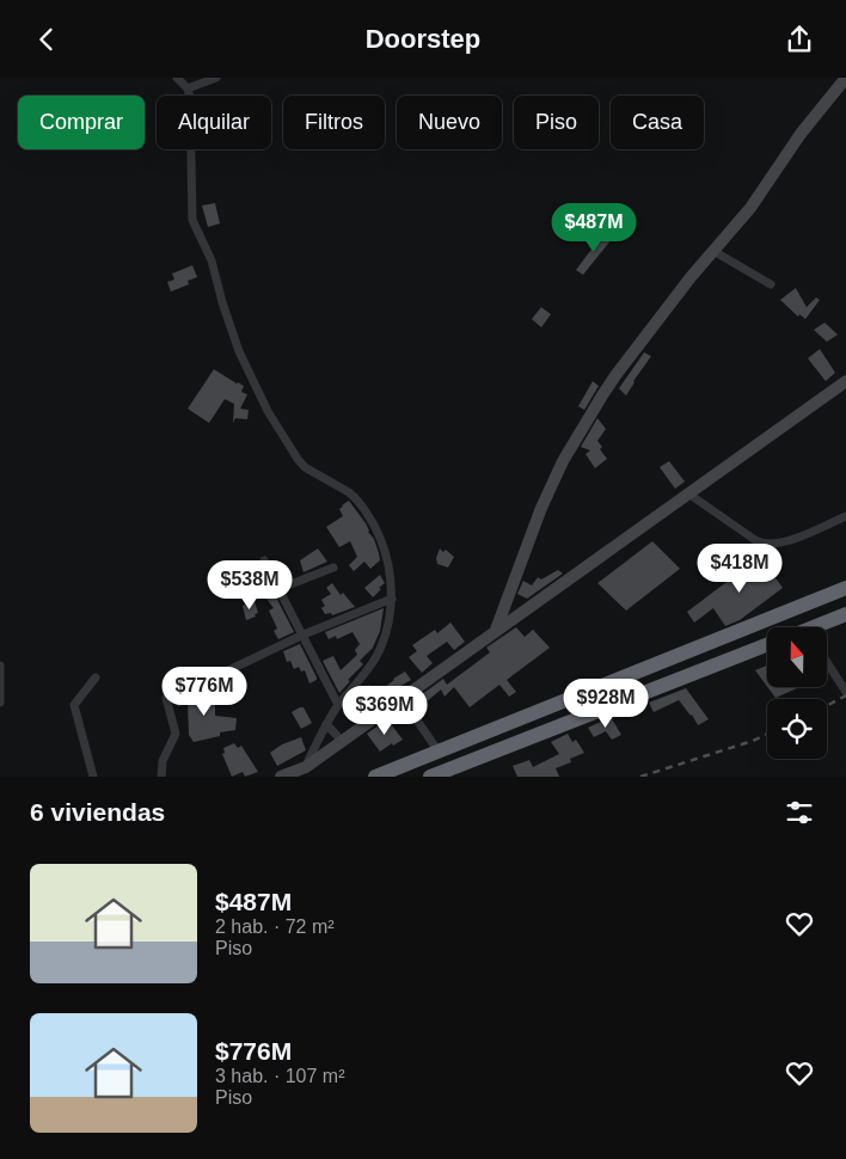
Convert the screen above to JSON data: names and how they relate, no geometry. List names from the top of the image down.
{
  "north": "top",
  "page": {
    "header": "Doorstep",
    "chip": [
      "Comprar",
      "Alquilar",
      "Filtros",
      "Nuevo",
      "Piso",
      "Casa"
    ],
    "price": [
      "$487M",
      "$418M",
      "$538M",
      "$776M",
      "$928M",
      "$369M"
    ],
    "heading": "6 viviendas",
    "list": [
      {
        "name": "$487M",
        "note": "2 hab. · 72 m² · Piso"
      },
      {
        "name": "$776M",
        "note": "3 hab. · 107 m² · Piso"
      }
    ]
  }
}
